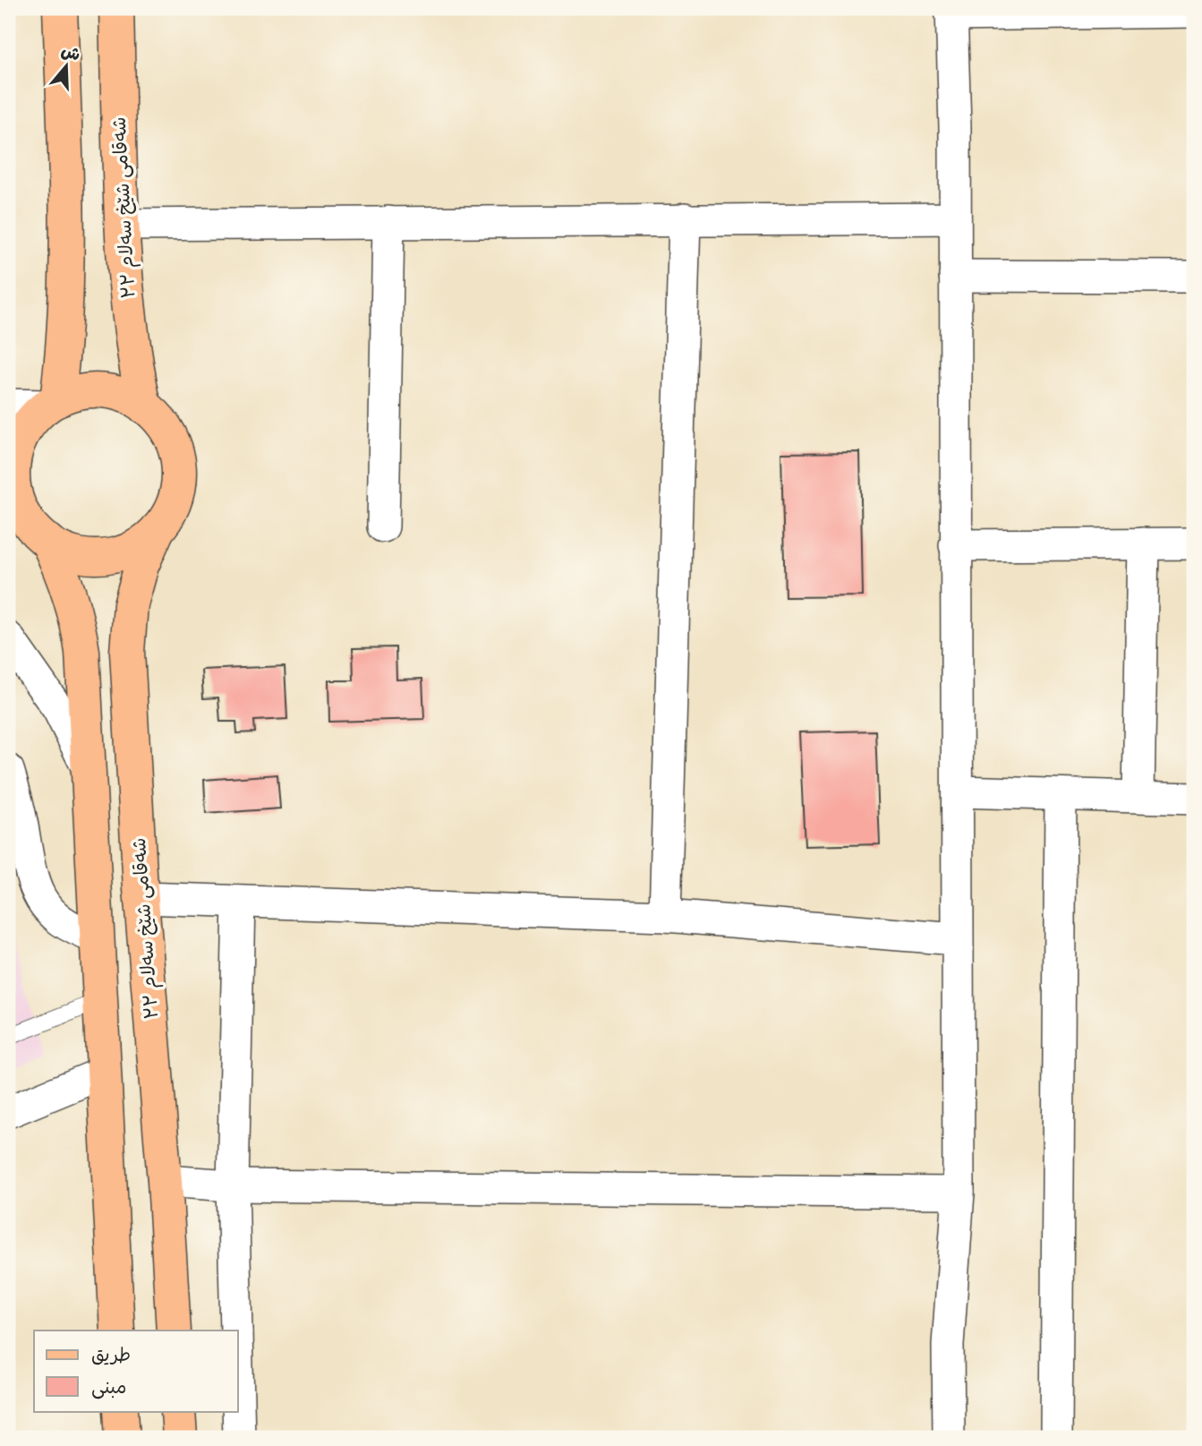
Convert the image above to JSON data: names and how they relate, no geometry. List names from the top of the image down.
{
  "streets": {
    "main road": ["شەقامی شێخ سەلام ٣٣"]
  },
  "legend": ["طريق", "مبنى"],
  "north": "top"
}
